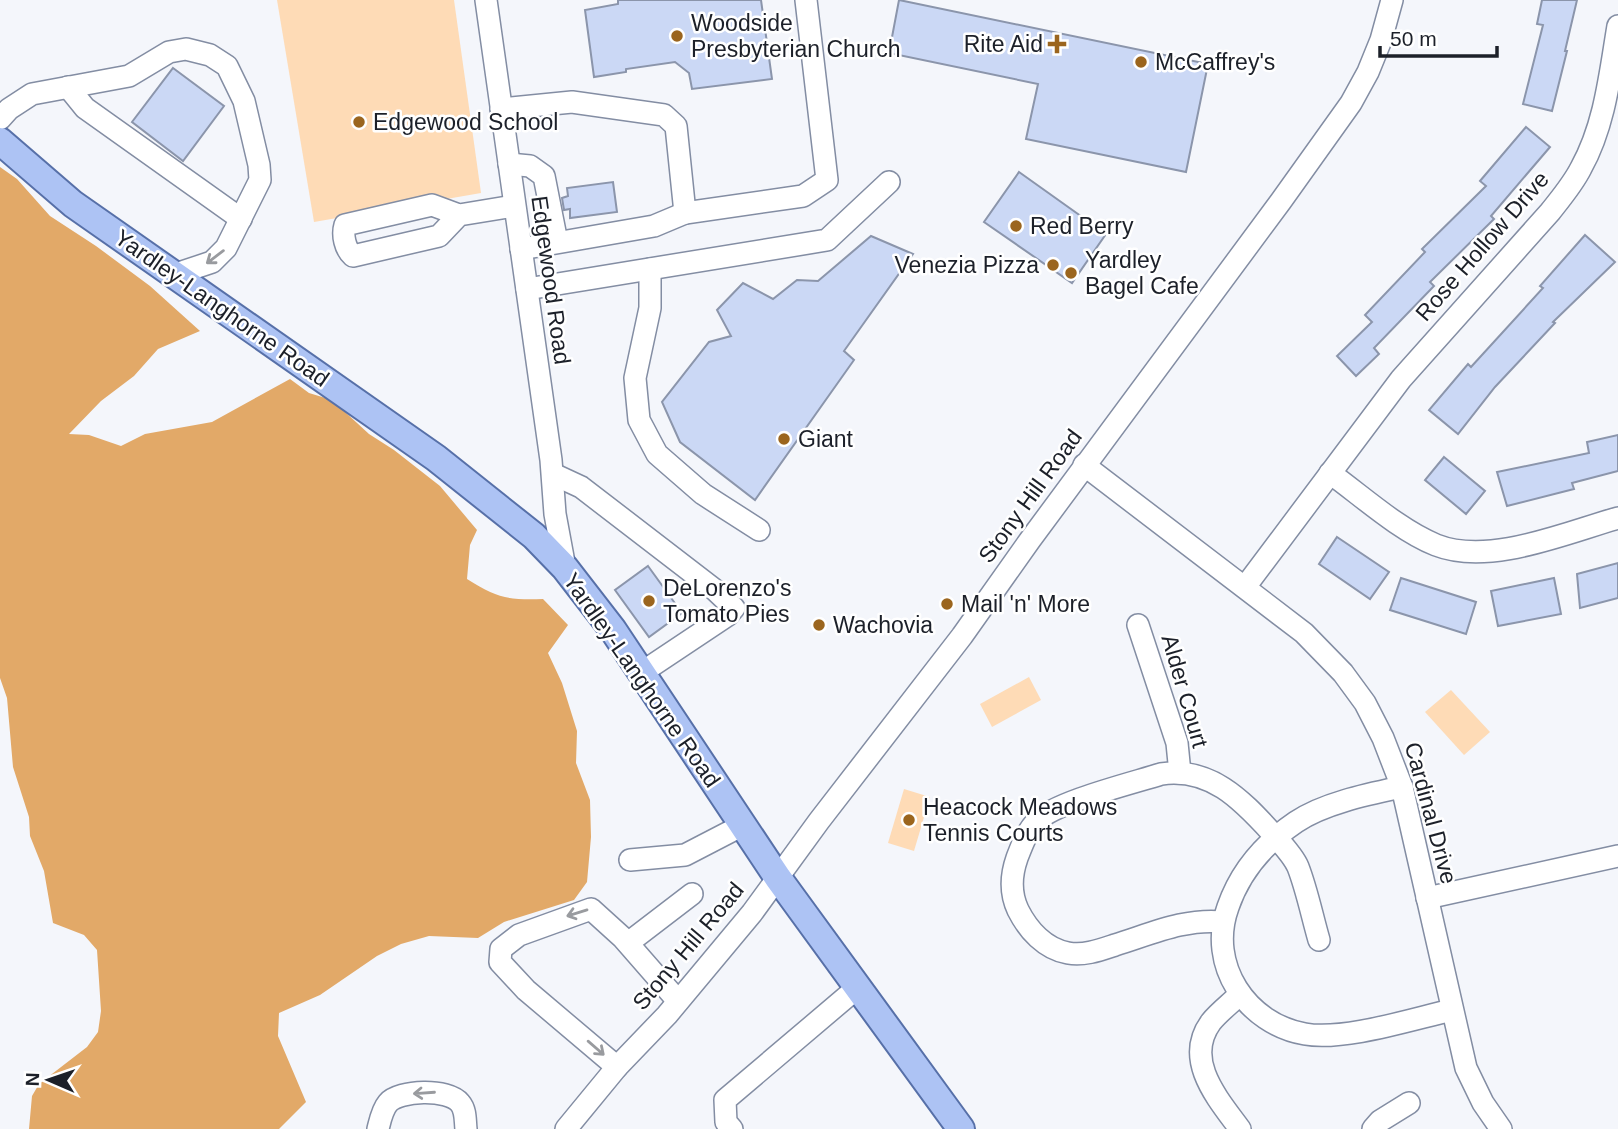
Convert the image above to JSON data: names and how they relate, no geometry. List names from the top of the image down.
{
  "streets": {
    "main road": ["Yardley-Langhorne Road"],
    "street": [
      "Rose Hollow Drive",
      "Edgewood Road",
      "Stony Hill Road",
      "Alder Court",
      "Cardinal Drive"
    ]
  },
  "crossings": [
    ["Rose Hollow Drive", "Cardinal Drive"],
    ["Edgewood Road", "Yardley-Langhorne Road"],
    ["Yardley-Langhorne Road", "Stony Hill Road"],
    ["Stony Hill Road", "Cardinal Drive"]
  ],
  "places": {
    "other": [
      "Woodside Presbyterian Church",
      "McCaffrey's",
      "Edgewood School",
      "Red Berry",
      "Venezia Pizza",
      "Yardley Bagel Cafe",
      "Giant",
      "DeLorenzo's Tomato Pies",
      "Mail 'n' More",
      "Wachovia",
      "Heacock Meadows Tennis Courts"
    ],
    "health": ["Rite Aid"]
  },
  "scale_bar": "50 m",
  "north": "left"
}
